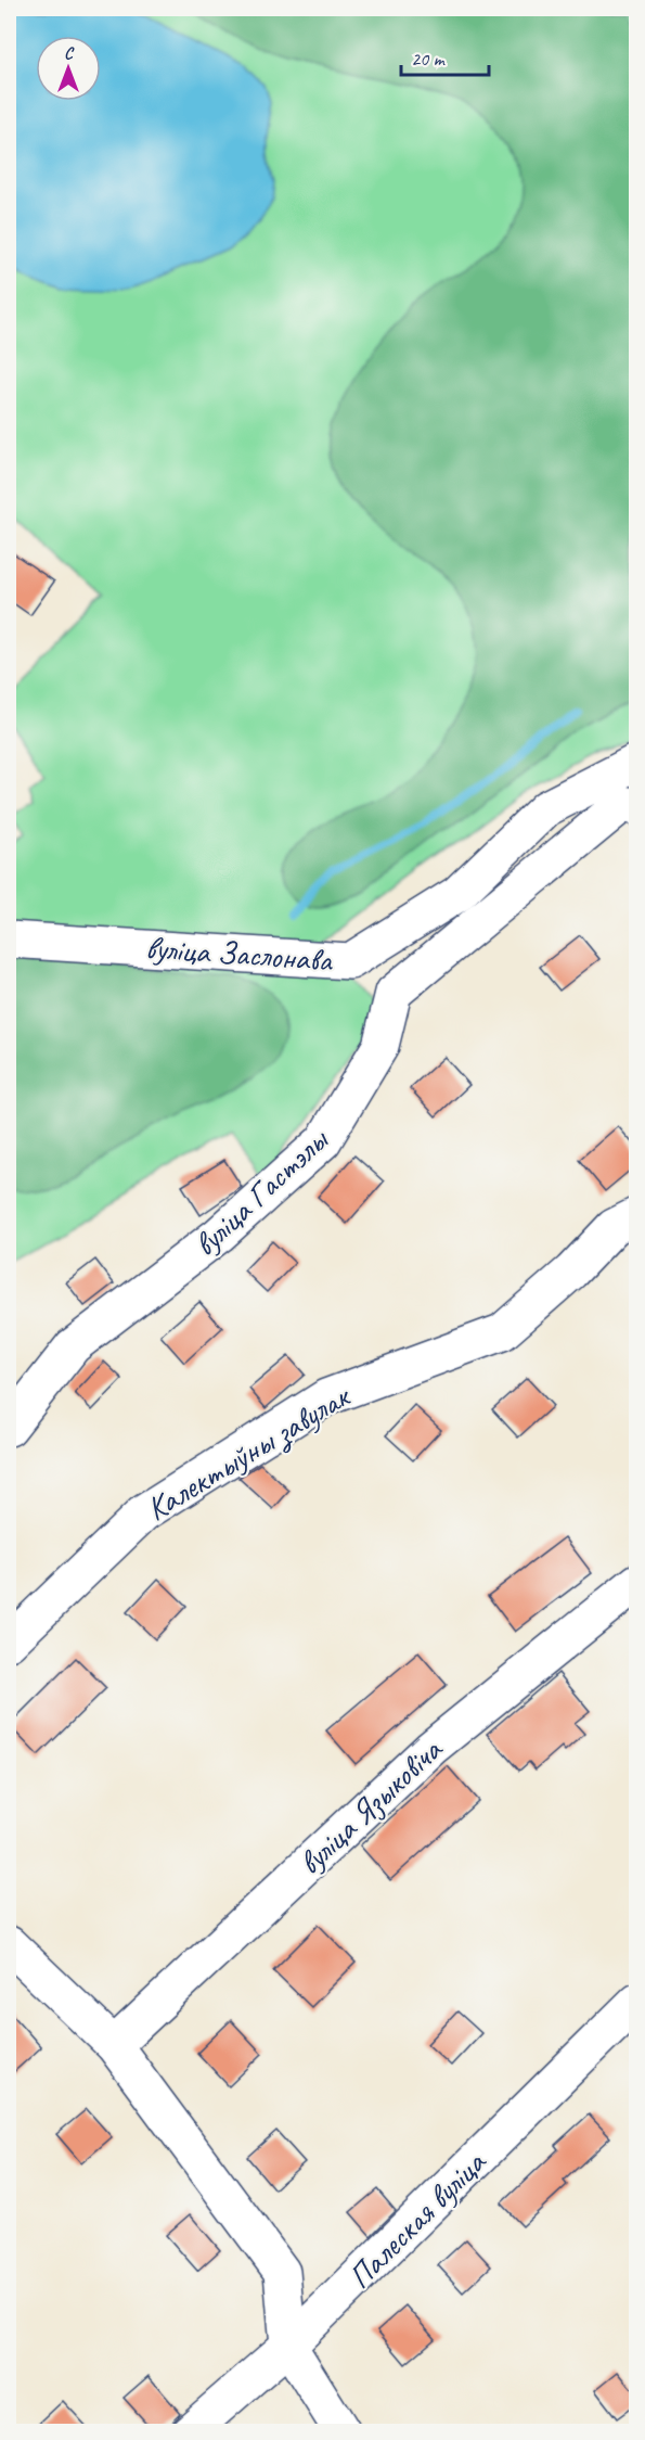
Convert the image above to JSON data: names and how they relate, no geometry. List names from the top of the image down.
{
  "streets": {
    "street": [
      "вуліца Заслонава",
      "вуліца Гастэлы",
      "Калектыўны завулак",
      "вуліца Языковіча",
      "Палеская вуліца"
    ]
  },
  "scale_bar": "20 m",
  "north": "top"
}
